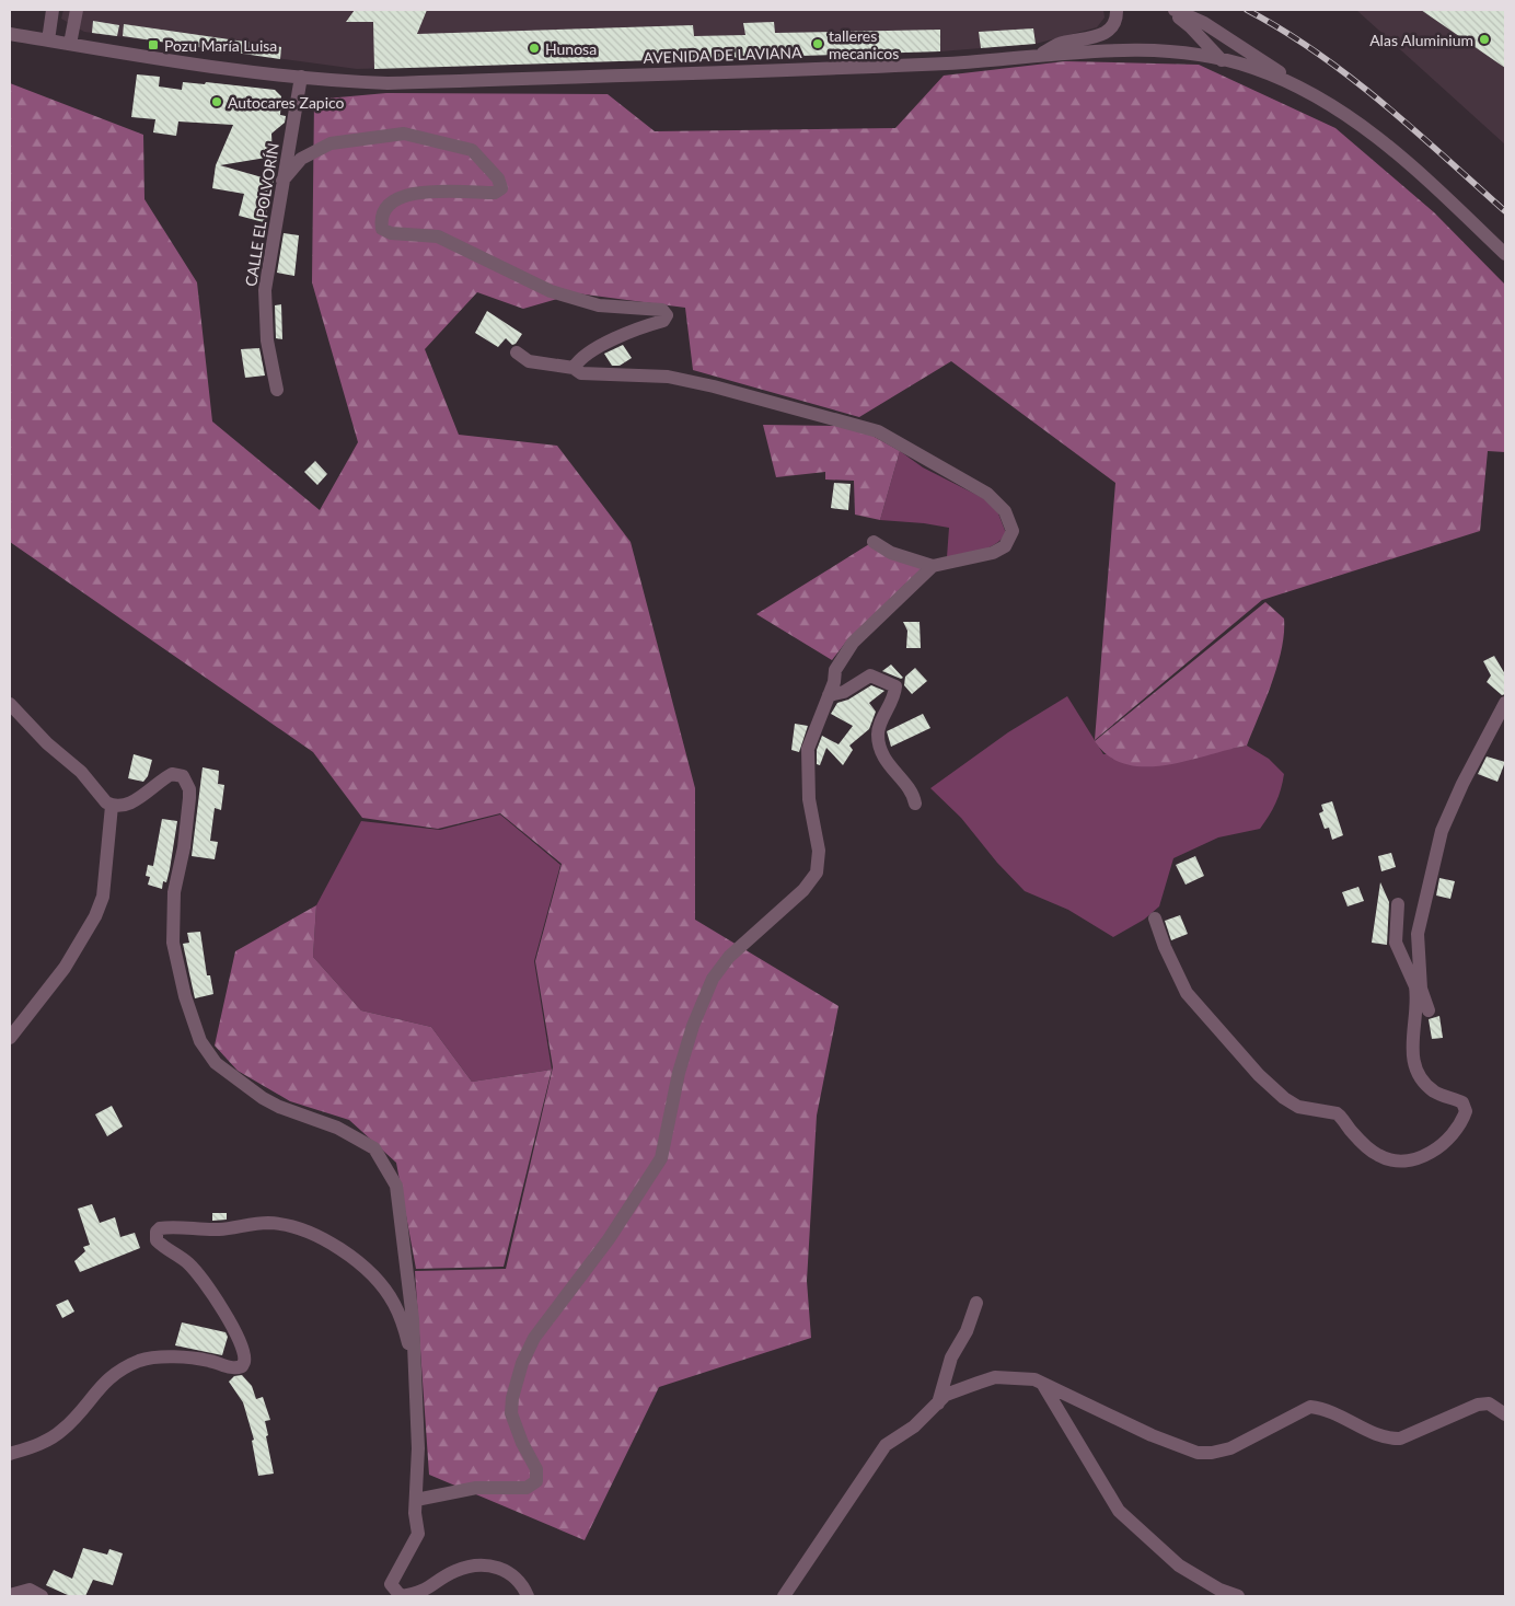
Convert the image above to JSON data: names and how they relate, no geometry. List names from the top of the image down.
{
  "streets": {
    "street": ["AVENIDA DE LAVIANA", "CALLE EL POLVORÍN"]
  },
  "crossings": [
    ["AVENIDA DE LAVIANA", "CALLE EL POLVORÍN"]
  ],
  "places": {
    "other": [
      "Alas Aluminium",
      "talleres mecanicos",
      "Hunosa",
      "Autocares Zapico"
    ],
    "transit": ["Pozu María Luisa"]
  }
}
